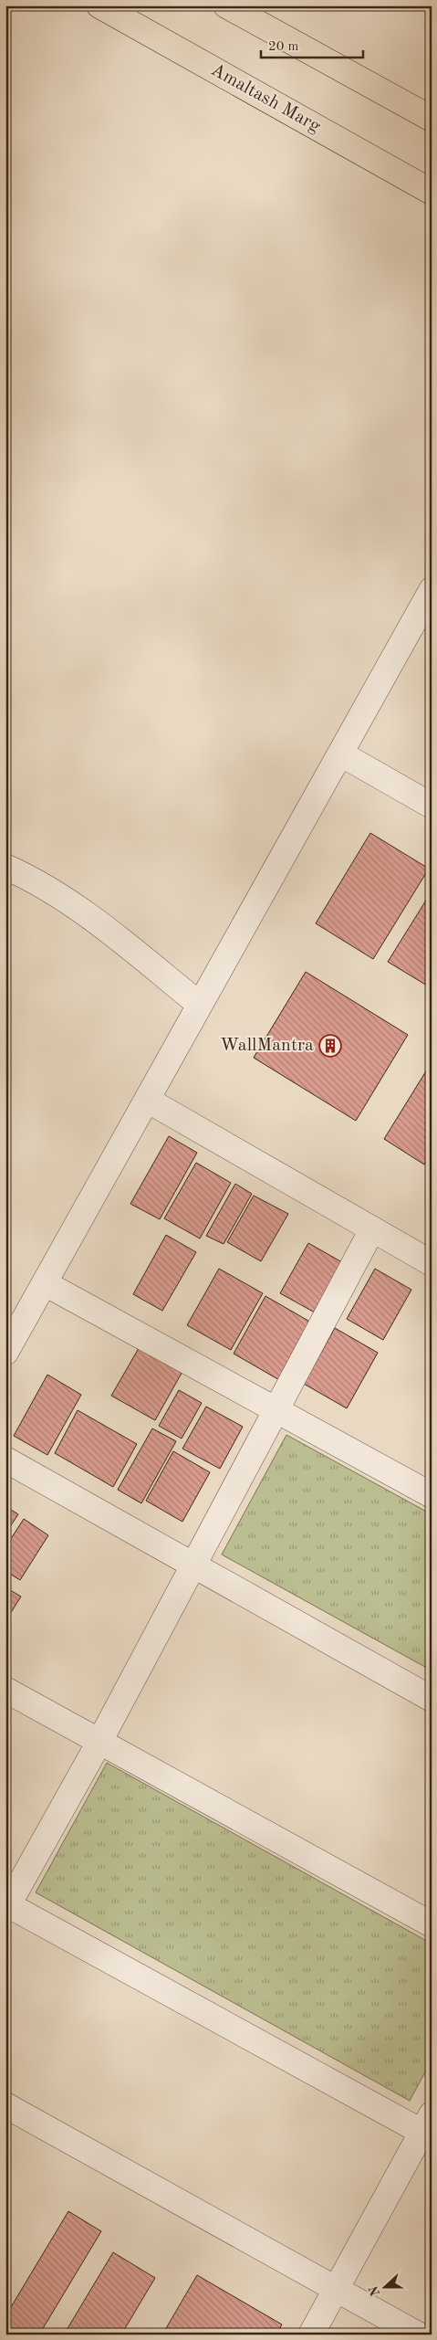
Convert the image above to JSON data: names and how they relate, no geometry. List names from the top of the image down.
{
  "streets": {
    "main road": ["Amaltash Marg"]
  },
  "places": {
    "building": ["WallMantra"]
  },
  "scale_bar": "20 m",
  "north": "left"
}
